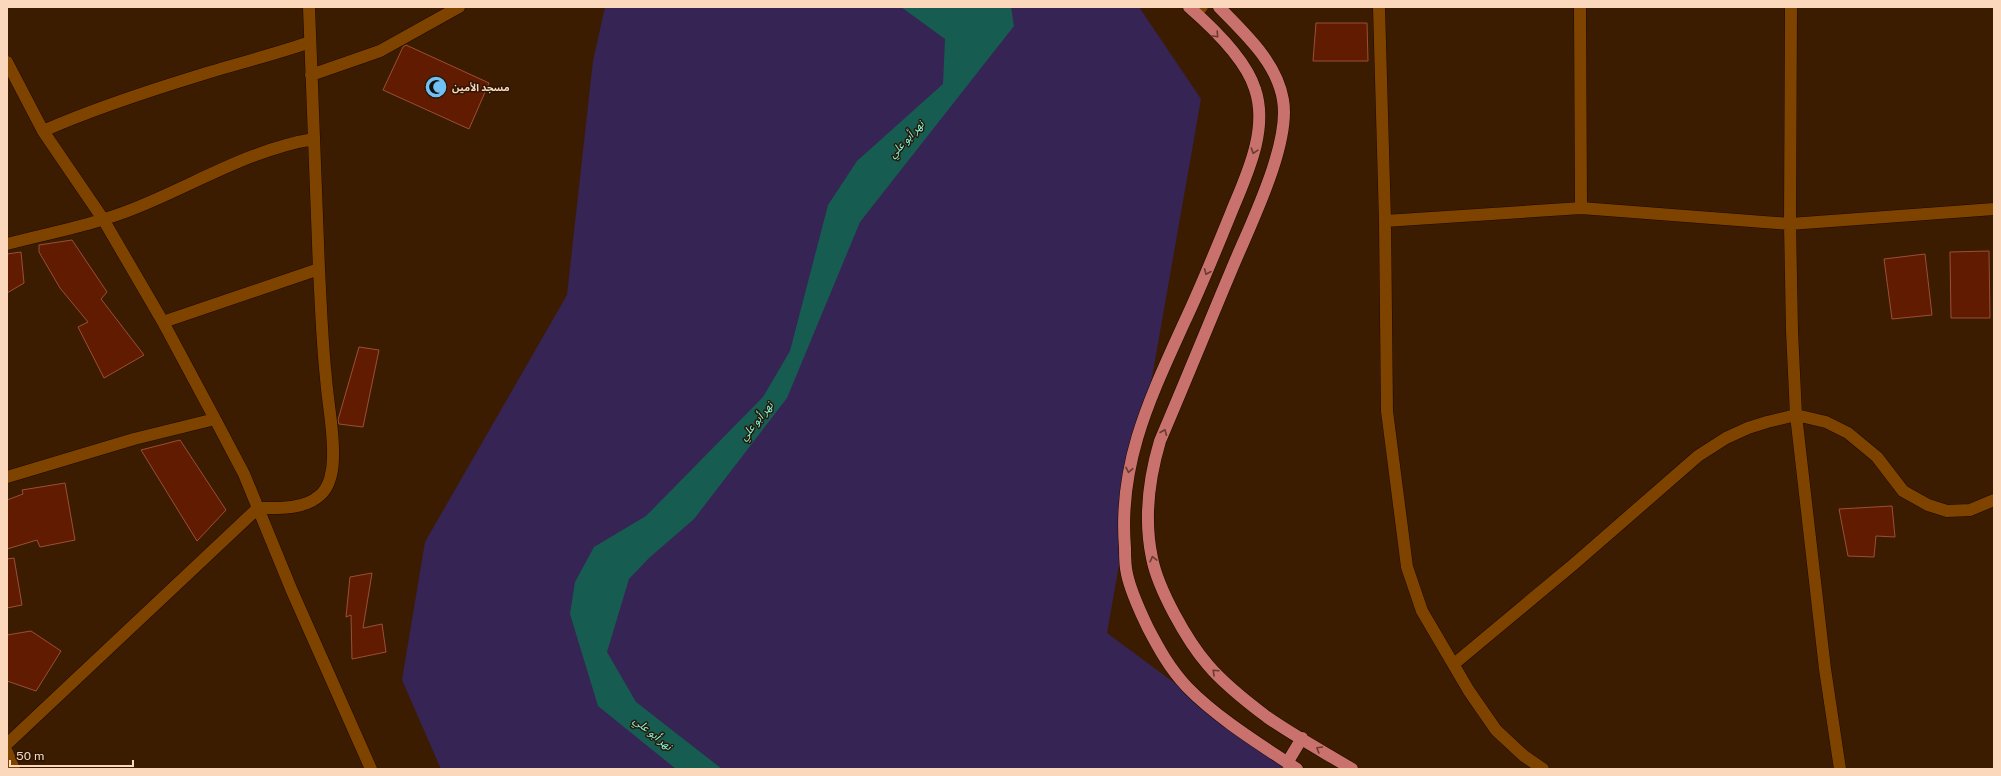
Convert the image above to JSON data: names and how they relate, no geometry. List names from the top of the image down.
{
  "water": ["نهر أبو علي"],
  "places": {
    "mosque": ["مسجد الأمين"]
  },
  "scale_bar": "50 m"
}
